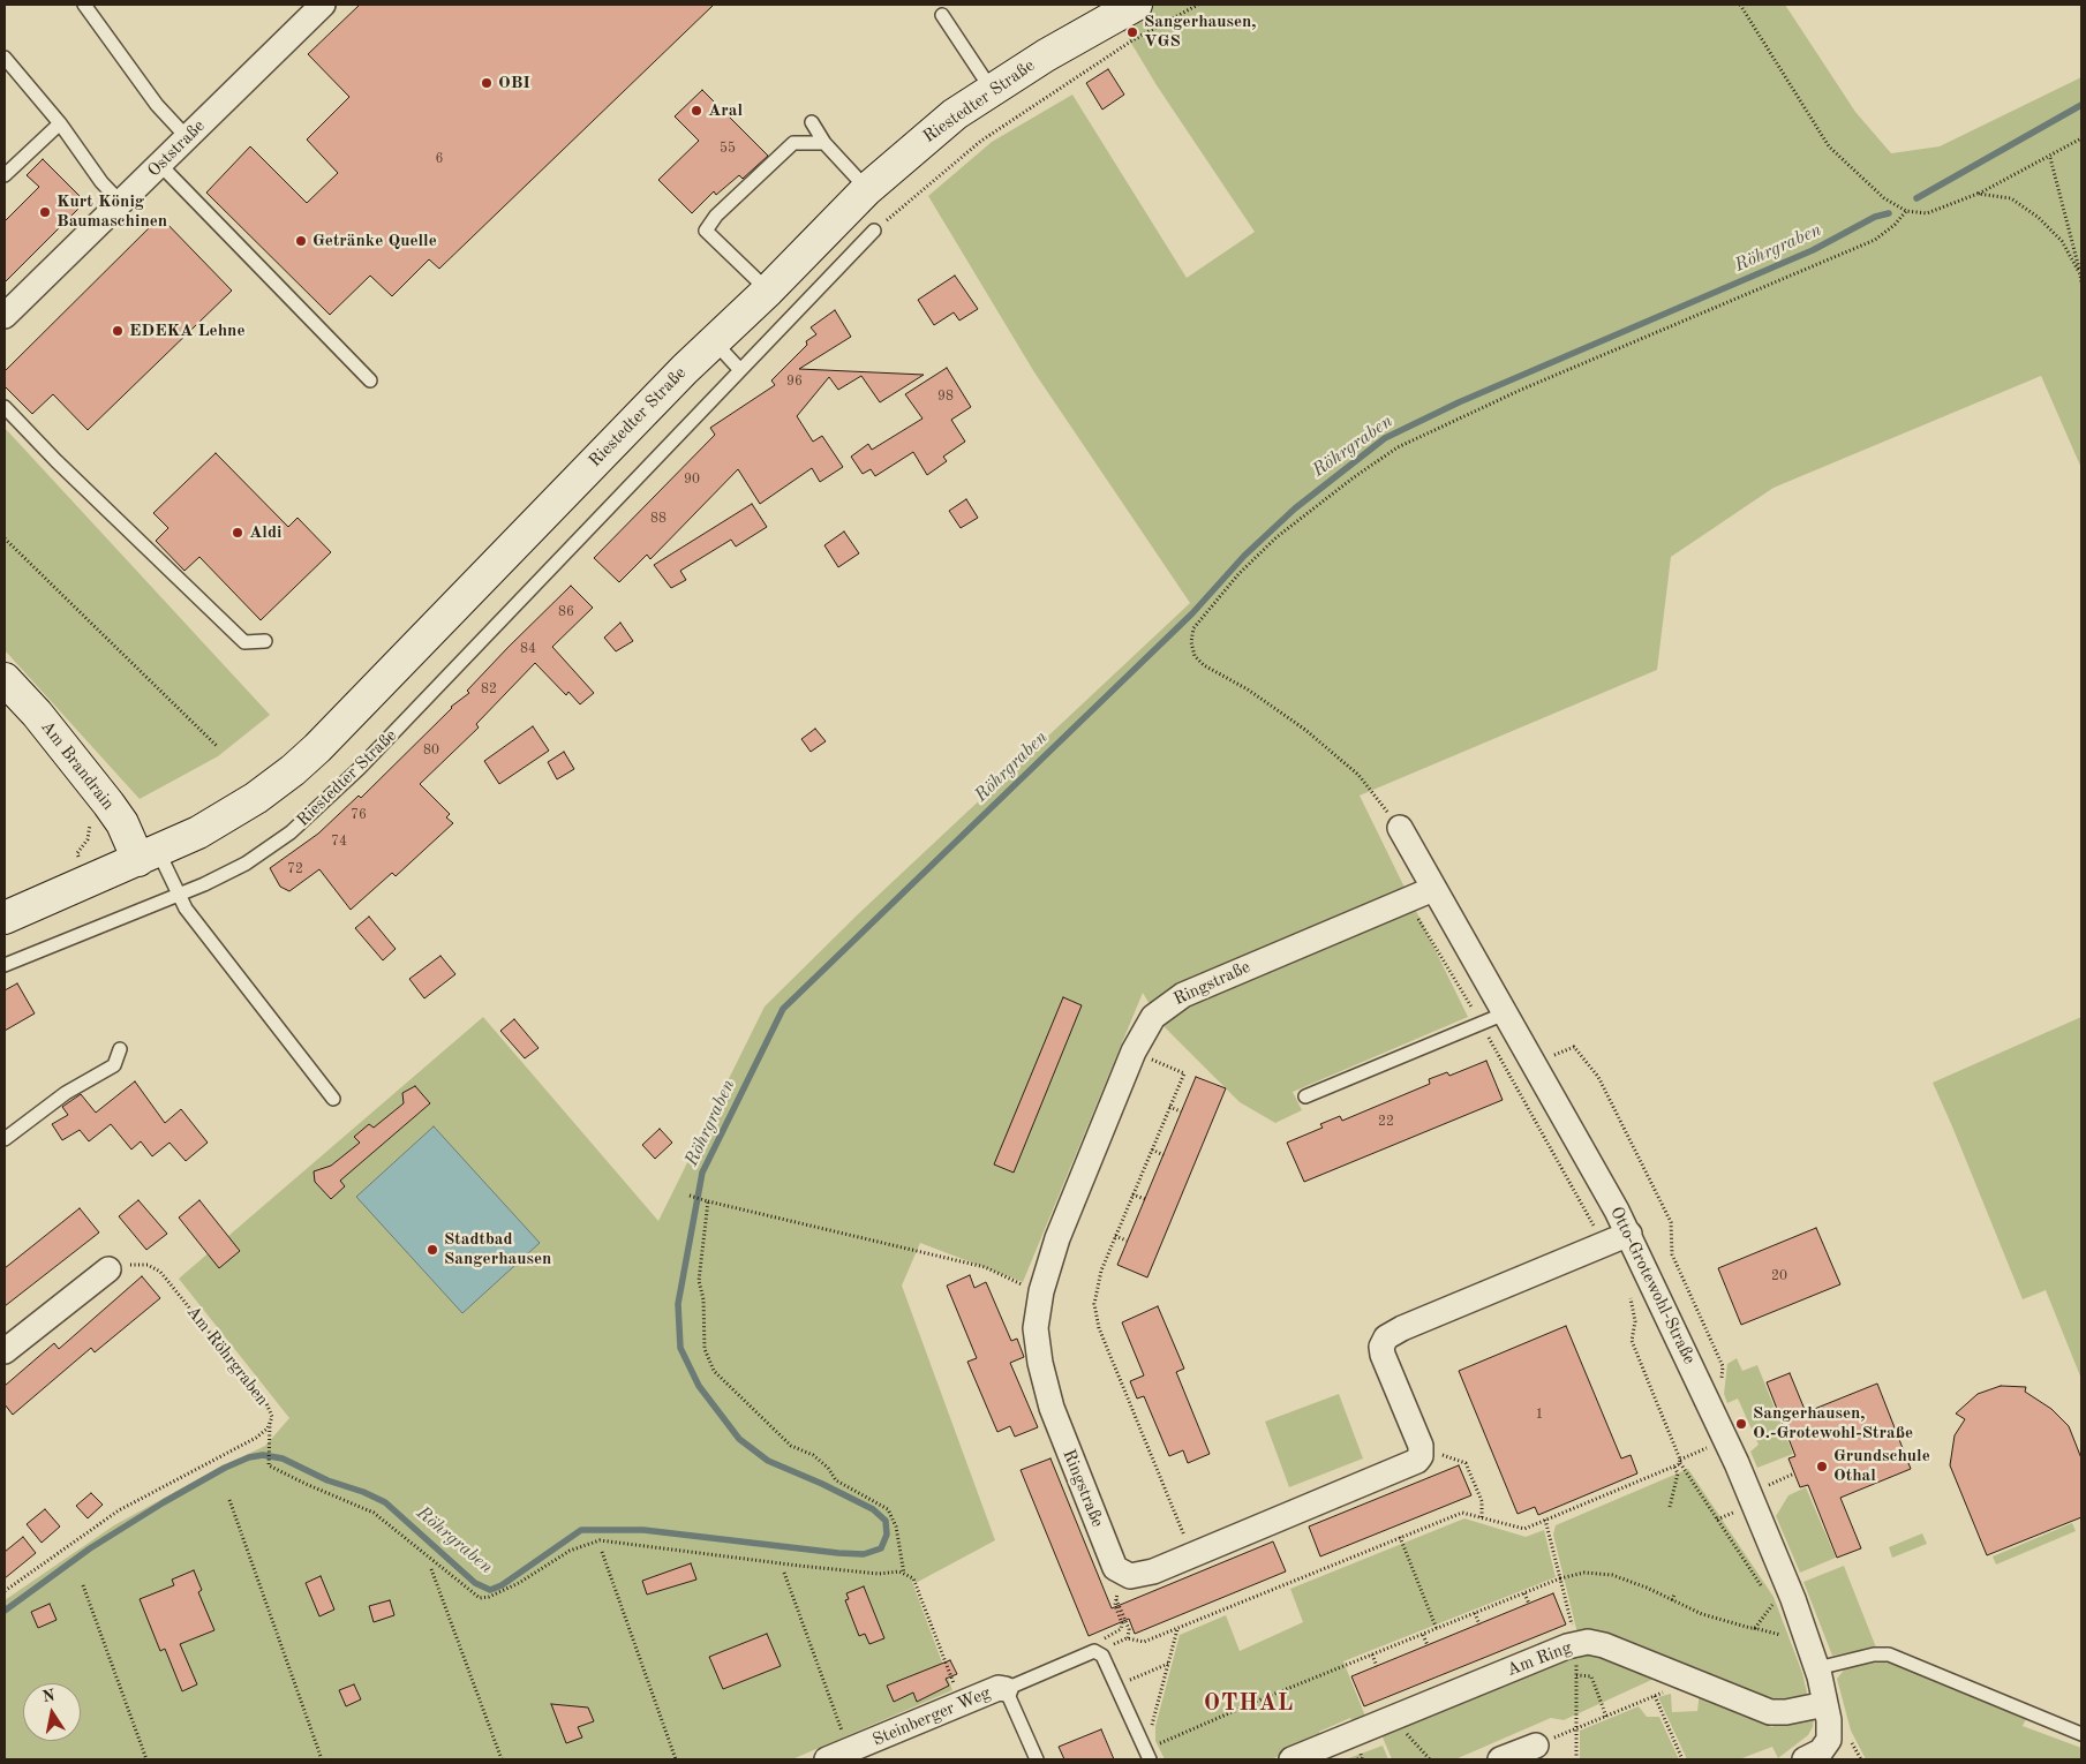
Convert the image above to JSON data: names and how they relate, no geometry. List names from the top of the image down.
{
  "streets": {
    "main road": ["Riestedter Straße", "Am Brandrain"],
    "street": [
      "Oststraße",
      "Ringstraße",
      "Otto-Grotewohl-Straße",
      "Am Ring",
      "Steinberger Weg"
    ],
    "path": ["Am Röhrgraben"]
  },
  "crossings": [
    ["Riestedter Straße", "Am Brandrain"],
    ["Ringstraße", "Otto-Grotewohl-Straße"],
    ["Otto-Grotewohl-Straße", "Am Ring"]
  ],
  "districts": ["OTHAL"],
  "water": ["Röhrgraben"],
  "places": [
    "Sangerhausen, VGS",
    "OBI",
    "Aral",
    "Kurt König Baumaschinen",
    "Getränke Quelle",
    "EDEKA Lehne",
    "Aldi",
    "Stadtbad Sangerhausen",
    "Sangerhausen, O.-Grotewohl-Straße",
    "Grundschule Othal"
  ],
  "house_numbers": [
    "55",
    "6",
    "96",
    "98",
    "90",
    "88",
    "86",
    "84",
    "82",
    "80",
    "76",
    "74",
    "72",
    "22",
    "20",
    "1"
  ],
  "north": "top"
}
